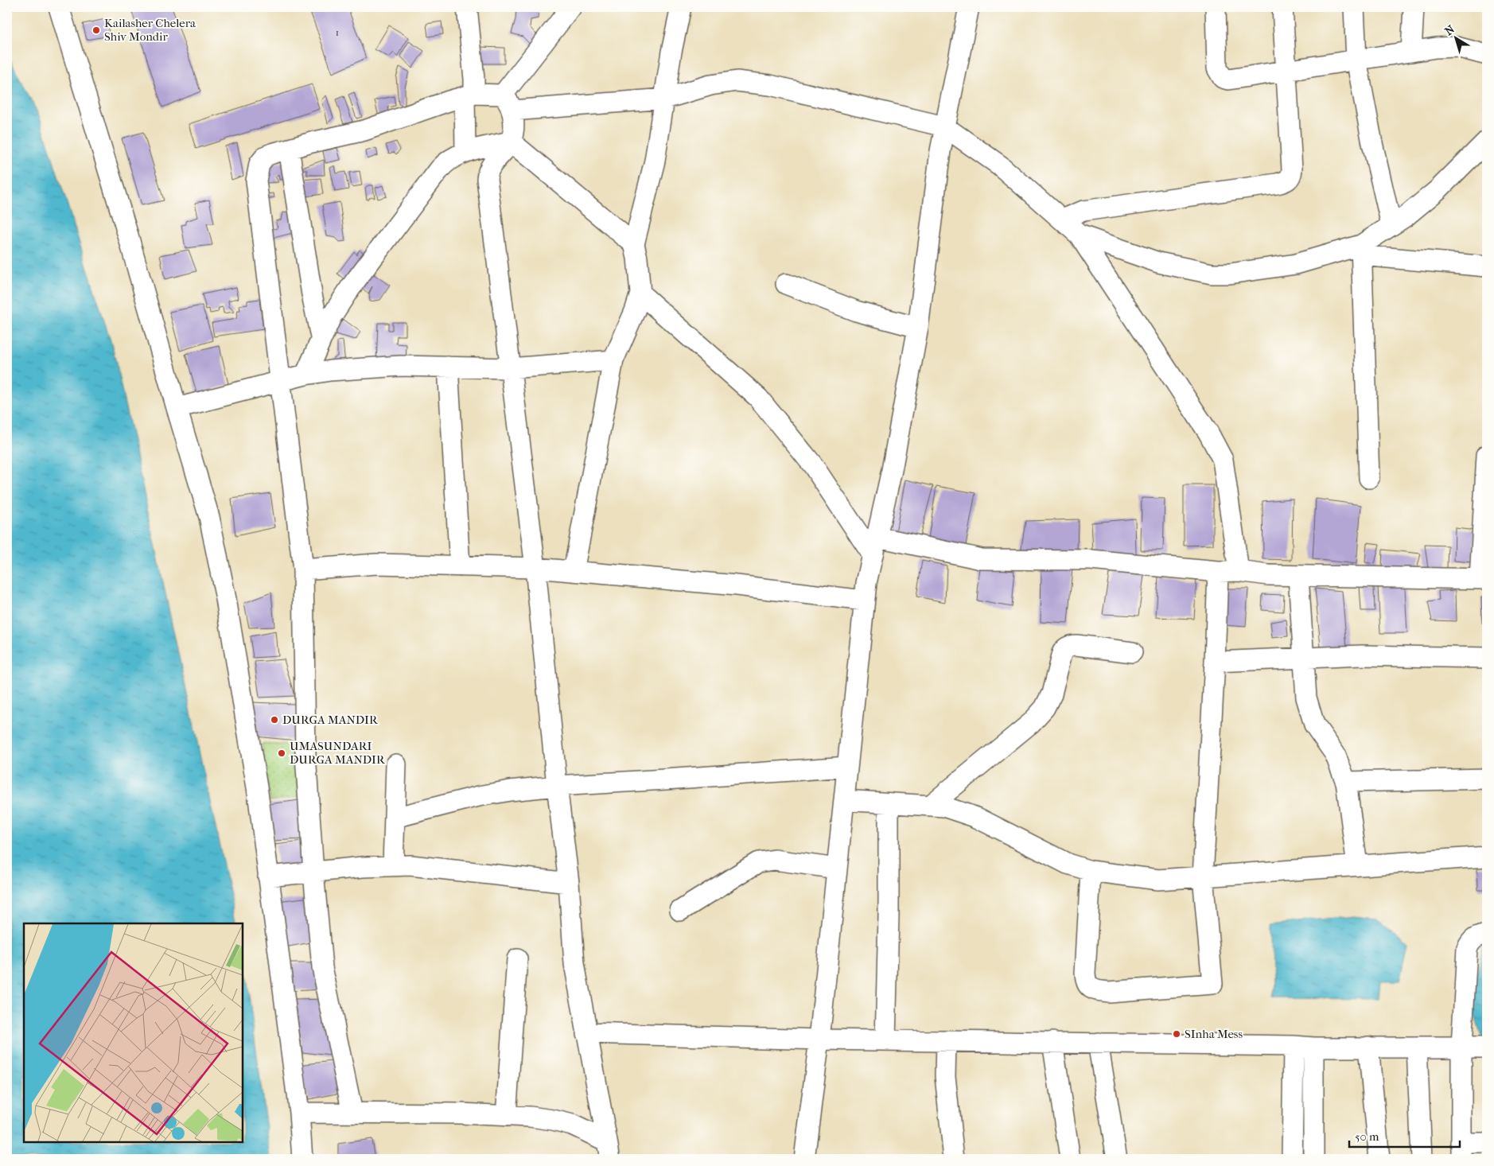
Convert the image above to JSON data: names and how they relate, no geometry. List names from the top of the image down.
{
  "places": [
    "Kailasher Chelera Shiv Mondir",
    "DURGA MANDIR",
    "UMASUNDARI DURGA MANDIR",
    "SInha Mess"
  ],
  "house_numbers": ["1"],
  "scale_bar": "50 m",
  "north": "top left"
}
